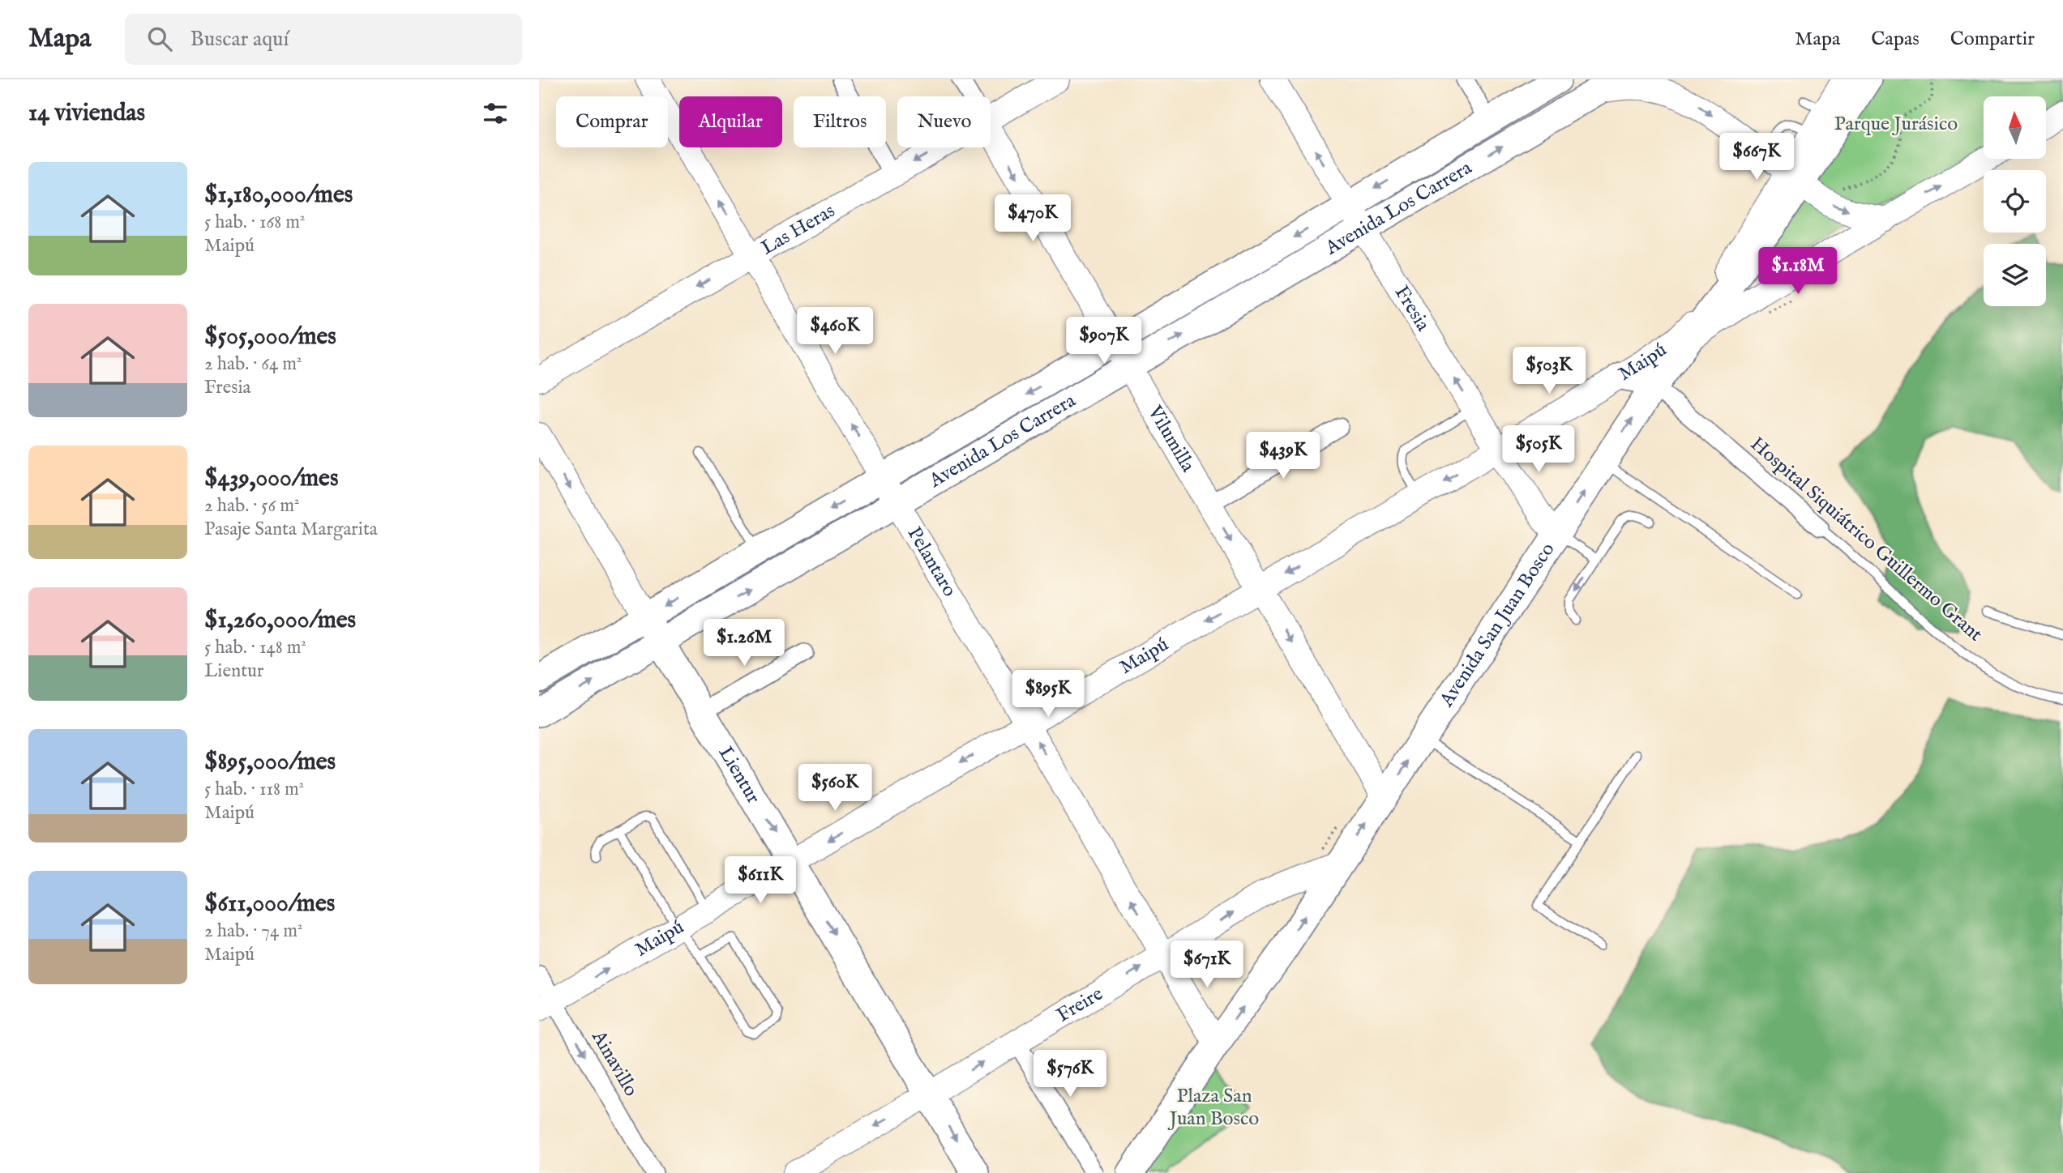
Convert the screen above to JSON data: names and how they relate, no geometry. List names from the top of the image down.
{
  "streets": {
    "main road": [
      "Avenida Los Carrera",
      "Las Heras",
      "Fresia",
      "Maipú",
      "Vilumilla",
      "Pelantaro",
      "Avenida San Juan Bosco",
      "Lientur",
      "Freire"
    ],
    "street": ["Hospital Siquiátrico Guillermo Grant", "Ainavillo"]
  },
  "crossings": [
    ["Avenida Los Carrera", "Fresia"],
    ["Avenida Los Carrera", "Vilumilla"],
    ["Avenida Los Carrera", "Pelantaro"],
    ["Avenida Los Carrera", "Lientur"],
    ["Las Heras", "Pelantaro"],
    ["Fresia", "Maipú"],
    ["Fresia", "Avenida San Juan Bosco"],
    ["Maipú", "Vilumilla"],
    ["Maipú", "Pelantaro"],
    ["Maipú", "Avenida San Juan Bosco"],
    ["Maipú", "Lientur"],
    ["Maipú", "Ainavillo"],
    ["Vilumilla", "Avenida San Juan Bosco"],
    ["Hospital Siquiátrico Guillermo Grant", "Avenida San Juan Bosco"],
    ["Pelantaro", "Avenida San Juan Bosco"],
    ["Pelantaro", "Freire"],
    ["Avenida San Juan Bosco", "Freire"],
    ["Lientur", "Freire"]
  ],
  "one_way": [
    "Las Heras",
    "Fresia",
    "Vilumilla",
    "Pelantaro",
    "Avenida San Juan Bosco",
    "Lientur",
    "Ainavillo"
  ],
  "parks": ["Parque Jurásico", "Plaza San Juan Bosco"],
  "north": "top",
  "page": {
    "header": "Mapa",
    "search": "Buscar aquí",
    "nav": ["Mapa", "Capas", "Compartir"],
    "heading": "14 viviendas",
    "chip": [
      "Comprar",
      "Alquilar",
      "Filtros",
      "Nuevo"
    ],
    "price": [
      "$667K",
      "$470K",
      "$1.18M",
      "$460K",
      "$907K",
      "$503K",
      "$505K",
      "$439K",
      "$1.26M",
      "$895K",
      "$560K",
      "$611K",
      "$671K",
      "$576K"
    ],
    "list": [
      {
        "name": "$1,180,000/mes",
        "note": "5 hab. · 168 m² · Maipú"
      },
      {
        "name": "$505,000/mes",
        "note": "2 hab. · 64 m² · Fresia"
      },
      {
        "name": "$439,000/mes",
        "note": "2 hab. · 56 m² · Pasaje Santa Margarita"
      },
      {
        "name": "$1,260,000/mes",
        "note": "5 hab. · 148 m² · Lientur"
      },
      {
        "name": "$895,000/mes",
        "note": "5 hab. · 118 m² · Maipú"
      },
      {
        "name": "$611,000/mes",
        "note": "2 hab. · 74 m² · Maipú"
      }
    ]
  }
}
